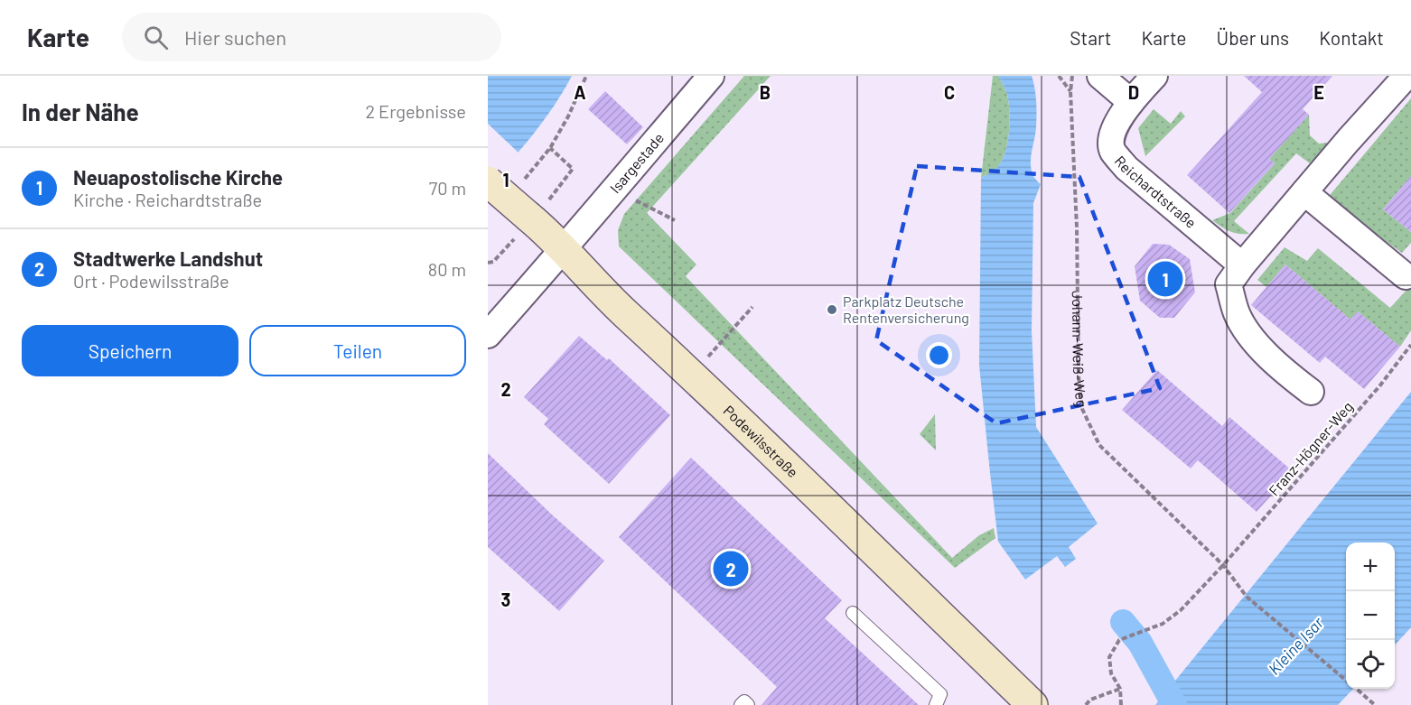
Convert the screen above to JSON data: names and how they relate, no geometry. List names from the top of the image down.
{
  "streets": {
    "main road": ["Podewilsstraße"],
    "street": ["Isargestade", "Reichardtstraße"],
    "path": ["Johann-Weiß-Weg", "Franz-Högner-Weg"]
  },
  "crossings": [
    ["Isargestade", "Podewilsstraße"],
    ["Johann-Weiß-Weg", "Franz-Högner-Weg"]
  ],
  "water": ["Kleine Isar"],
  "places": ["Parkplatz Deutsche Rentenversicherung"],
  "page": {
    "header": "Karte",
    "search": "Hier suchen",
    "nav": [
      "Start",
      "Karte",
      "Über uns",
      "Kontakt"
    ],
    "heading": ["In der Nähe", "2 Ergebnisse"],
    "list": [
      {
        "mark": "1",
        "name": "Neuapostolische Kirche",
        "note": "Kirche · Reichardtstraße",
        "value": "70 m"
      },
      {
        "mark": "2",
        "name": "Stadtwerke Landshut",
        "note": "Ort · Podewilsstraße",
        "value": "80 m"
      }
    ],
    "pins": ["1", "2"],
    "buttons": ["Speichern", "Teilen"],
    "map_buttons": ["+", "−"]
  },
  "grid": {
    "columns": [
      "A",
      "B",
      "C",
      "D",
      "E"
    ],
    "rows": ["1", "2", "3"]
  }
}
